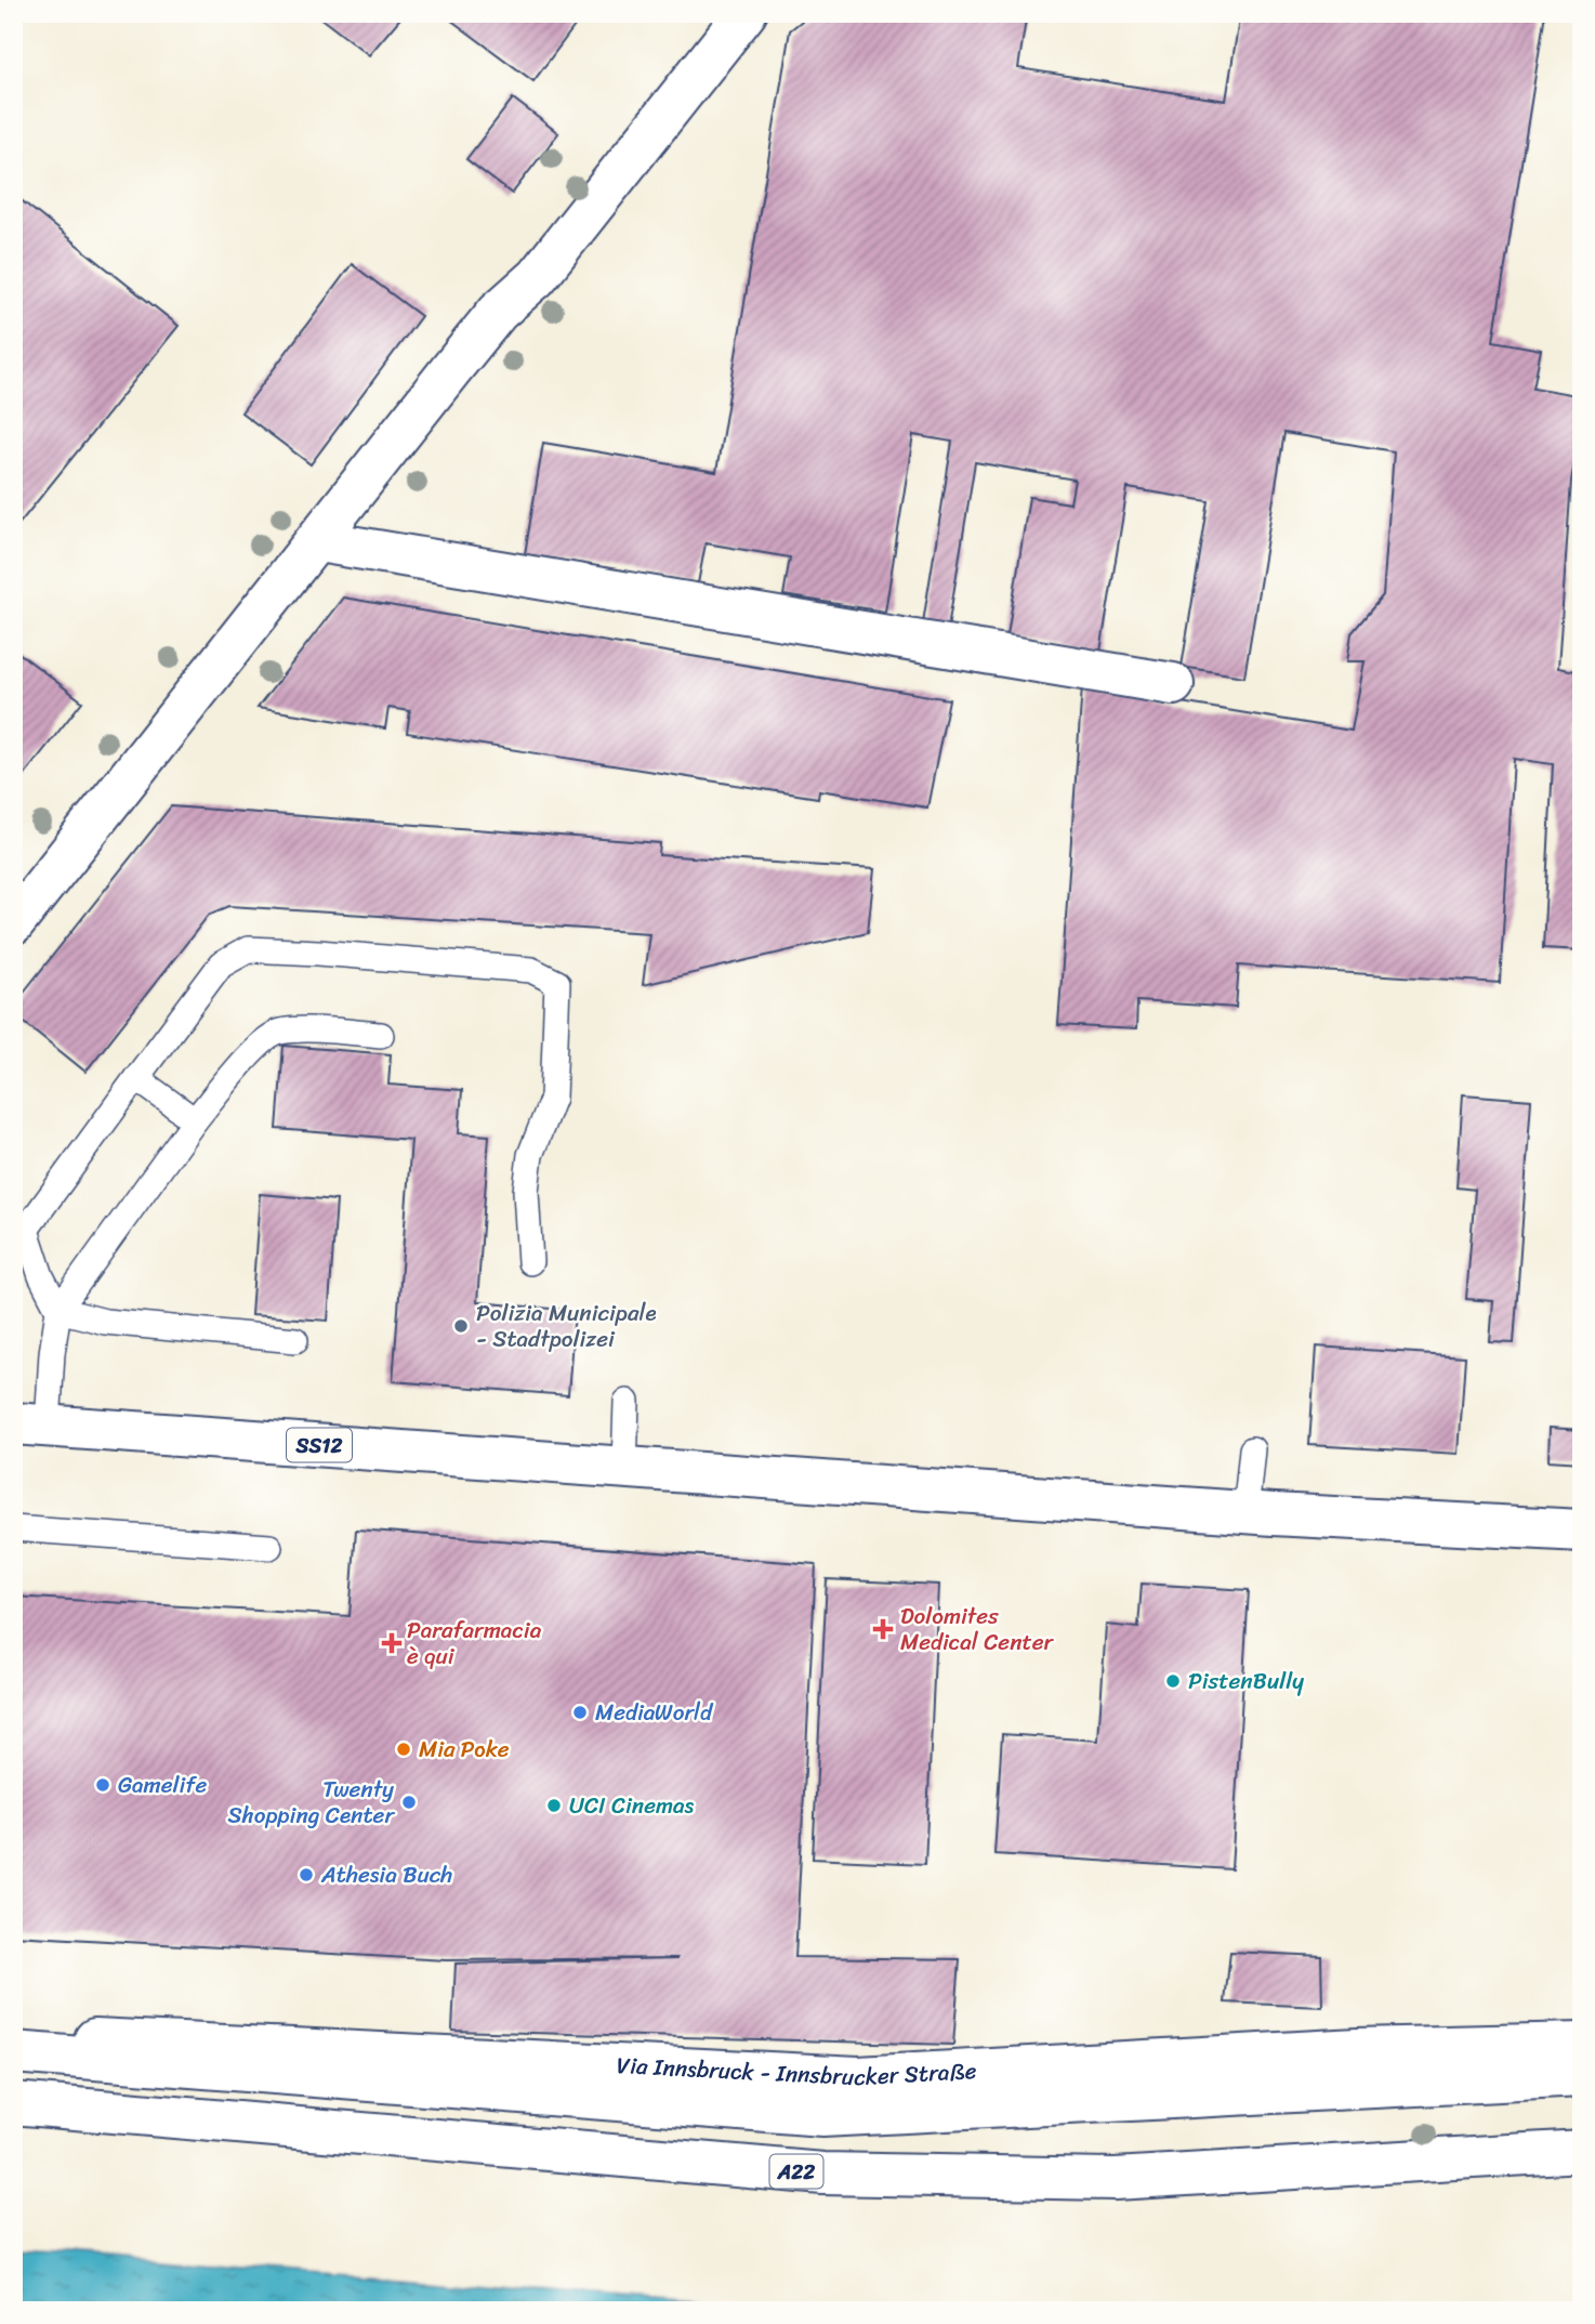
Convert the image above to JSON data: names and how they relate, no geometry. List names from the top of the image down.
{
  "streets": {
    "main road": ["SS12", "Via Innsbruck - Innsbrucker Straße", "A22"]
  },
  "places": {
    "other": [
      "Polizia Municipale - Stadtpolizei",
      "PistenBully",
      "MediaWorld",
      "Mia Poke",
      "Gamelife",
      "Twenty Shopping Center",
      "UCI Cinemas",
      "Athesia Buch"
    ],
    "health": ["Dolomites Medical Center", "Parafarmacia è qui"]
  }
}
